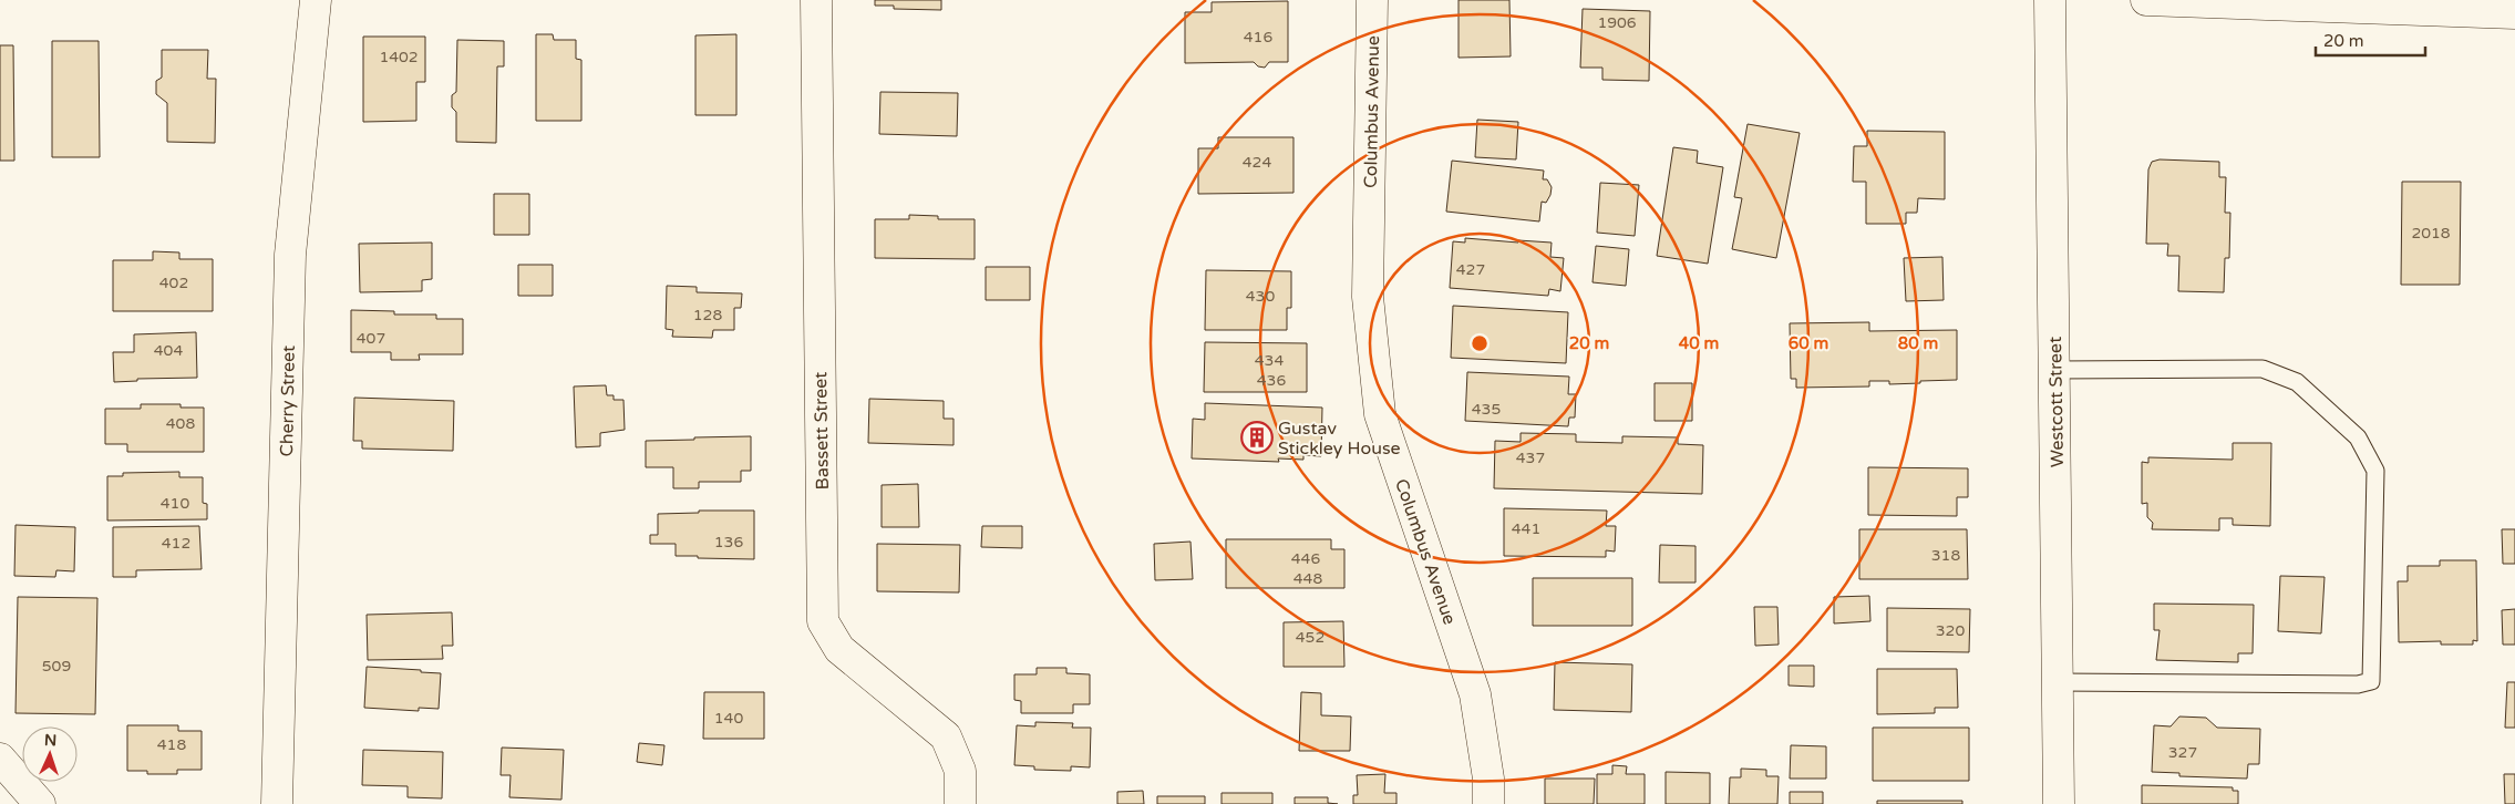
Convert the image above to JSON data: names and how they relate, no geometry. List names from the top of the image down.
{
  "streets": {
    "street": [
      "Columbus Avenue",
      "Cherry Street",
      "Westcott Street",
      "Bassett Street"
    ]
  },
  "places": {
    "building": ["Gustav Stickley House"]
  },
  "house_numbers": [
    "1906",
    "416",
    "1402",
    "424",
    "2018",
    "427",
    "402",
    "430",
    "128",
    "407",
    "404",
    "434",
    "436",
    "435",
    "408",
    "437",
    "410",
    "441",
    "136",
    "412",
    "318",
    "446",
    "448",
    "320",
    "452",
    "509",
    "140",
    "418",
    "327"
  ],
  "scale_bar": "20 m",
  "north": "top",
  "rings": [
    "20 m",
    "40 m",
    "60 m",
    "80 m"
  ]
}
